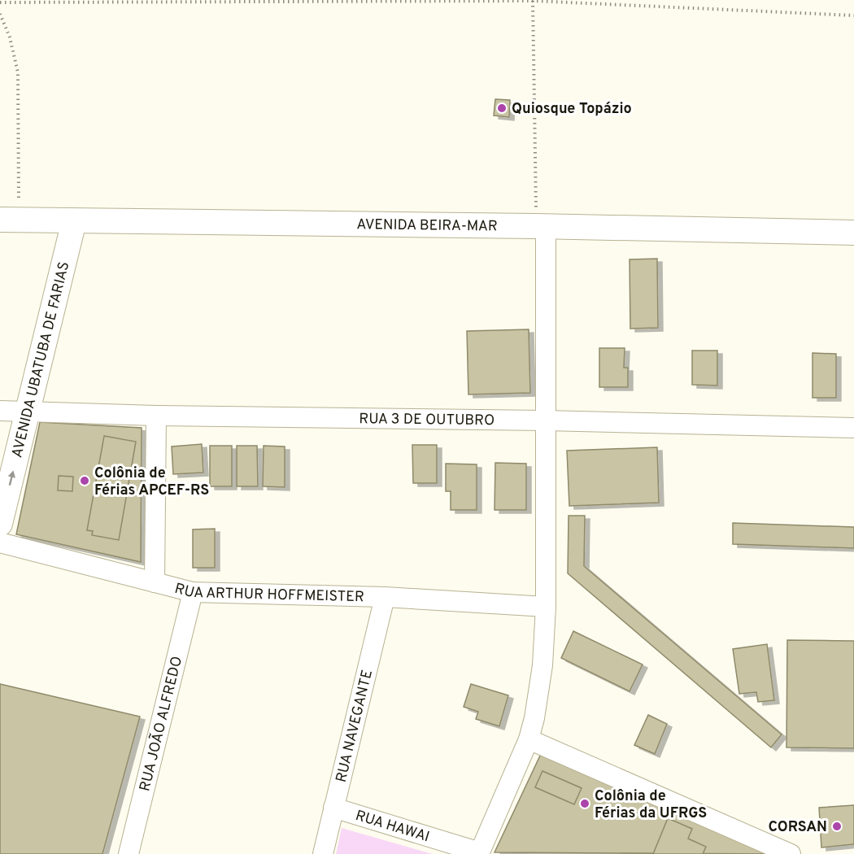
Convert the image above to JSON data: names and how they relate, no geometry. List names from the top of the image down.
{
  "streets": {
    "main road": ["AVENIDA BEIRA-MAR", "AVENIDA UBATUBA DE FARIAS"],
    "street": [
      "RUA 3 DE OUTUBRO",
      "RUA ARTHUR HOFFMEISTER",
      "RUA JOÃO ALFREDO",
      "RUA NAVEGANTE",
      "RUA HAWAI"
    ]
  },
  "crossings": [
    ["AVENIDA BEIRA-MAR", "AVENIDA UBATUBA DE FARIAS"],
    ["AVENIDA UBATUBA DE FARIAS", "RUA 3 DE OUTUBRO"],
    ["RUA ARTHUR HOFFMEISTER", "RUA JOÃO ALFREDO"],
    ["RUA ARTHUR HOFFMEISTER", "RUA NAVEGANTE"],
    ["RUA NAVEGANTE", "RUA HAWAI"]
  ],
  "one_way": ["AVENIDA UBATUBA DE FARIAS"],
  "places": [
    "Quiosque Topázio",
    "Colônia de Férias APCEF-RS",
    "Colônia de Férias da UFRGS",
    "CORSAN"
  ]
}
